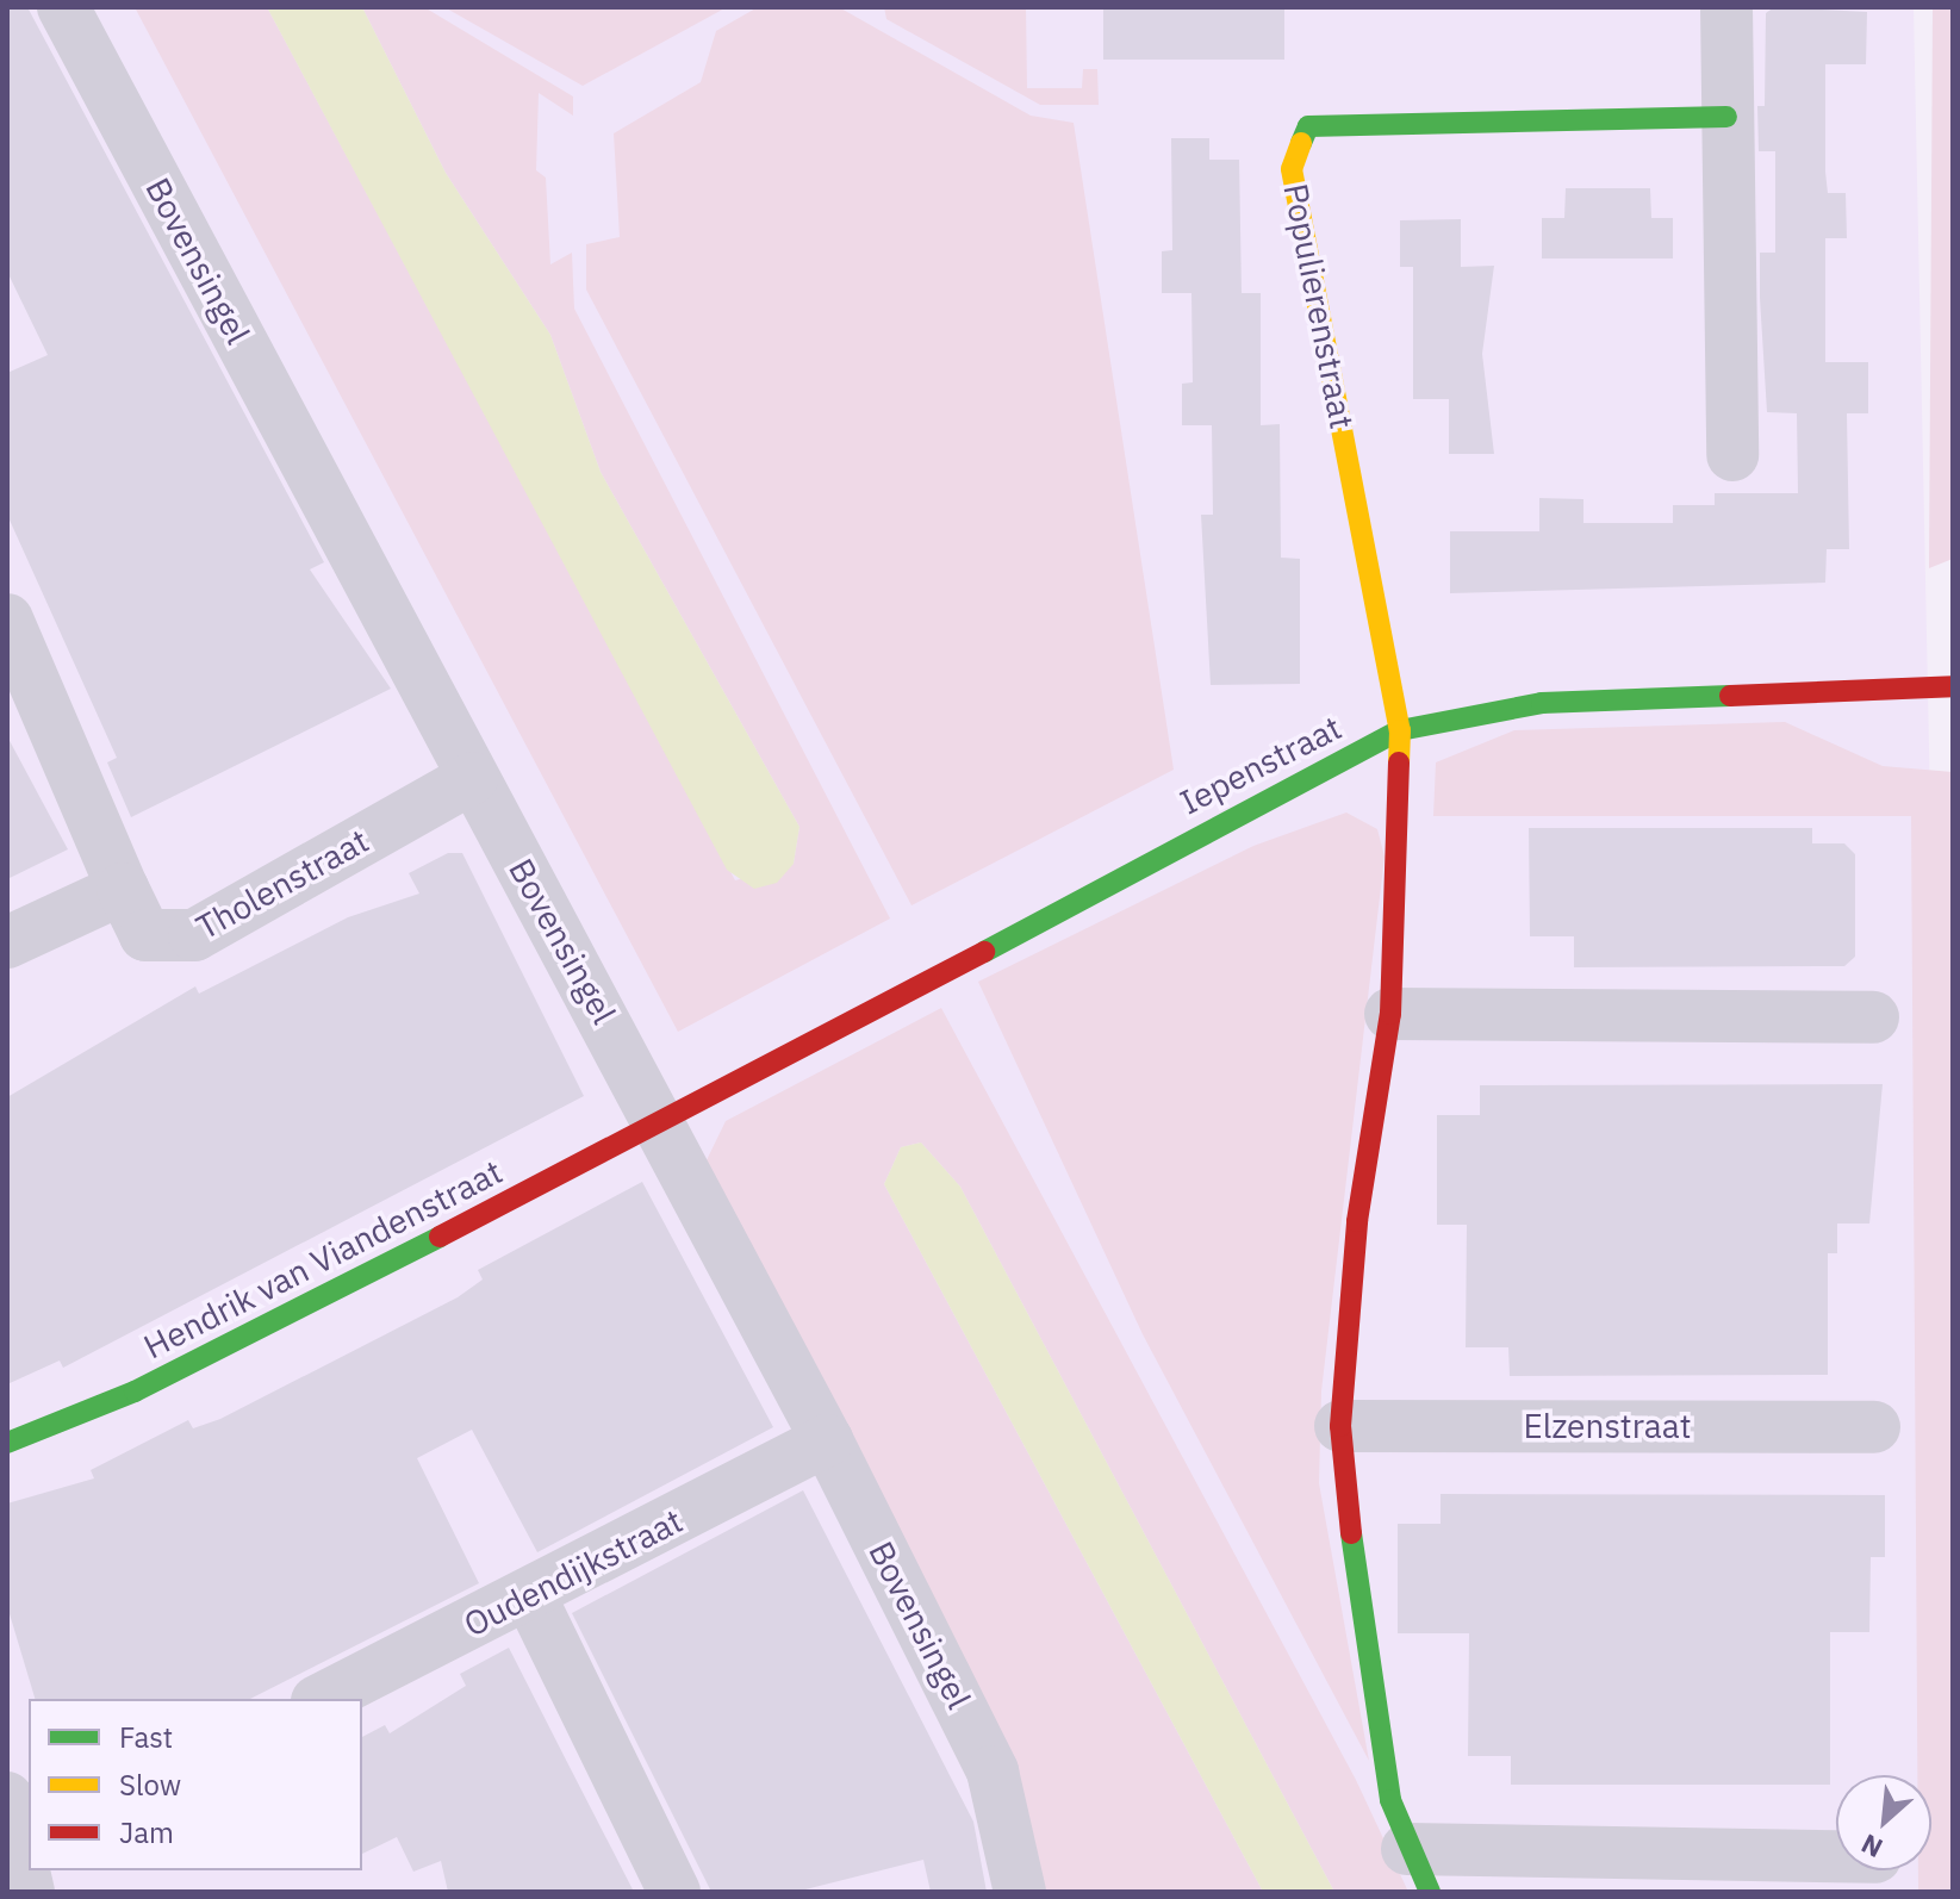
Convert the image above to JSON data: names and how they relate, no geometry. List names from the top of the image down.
{
  "streets": {
    "street": [
      "Bovensingel",
      "Populierenstraat",
      "Iepenstraat",
      "Tholenstraat",
      "Hendrik van Viandenstraat",
      "Elzenstraat",
      "Oudendijkstraat"
    ]
  },
  "crossings": [
    ["Bovensingel", "Iepenstraat"],
    ["Bovensingel", "Tholenstraat"],
    ["Bovensingel", "Hendrik van Viandenstraat"],
    ["Bovensingel", "Oudendijkstraat"],
    ["Populierenstraat", "Iepenstraat"],
    ["Iepenstraat", "Hendrik van Viandenstraat"]
  ],
  "legend": ["Fast", "Slow", "Jam"],
  "north": "bottom left"
}
